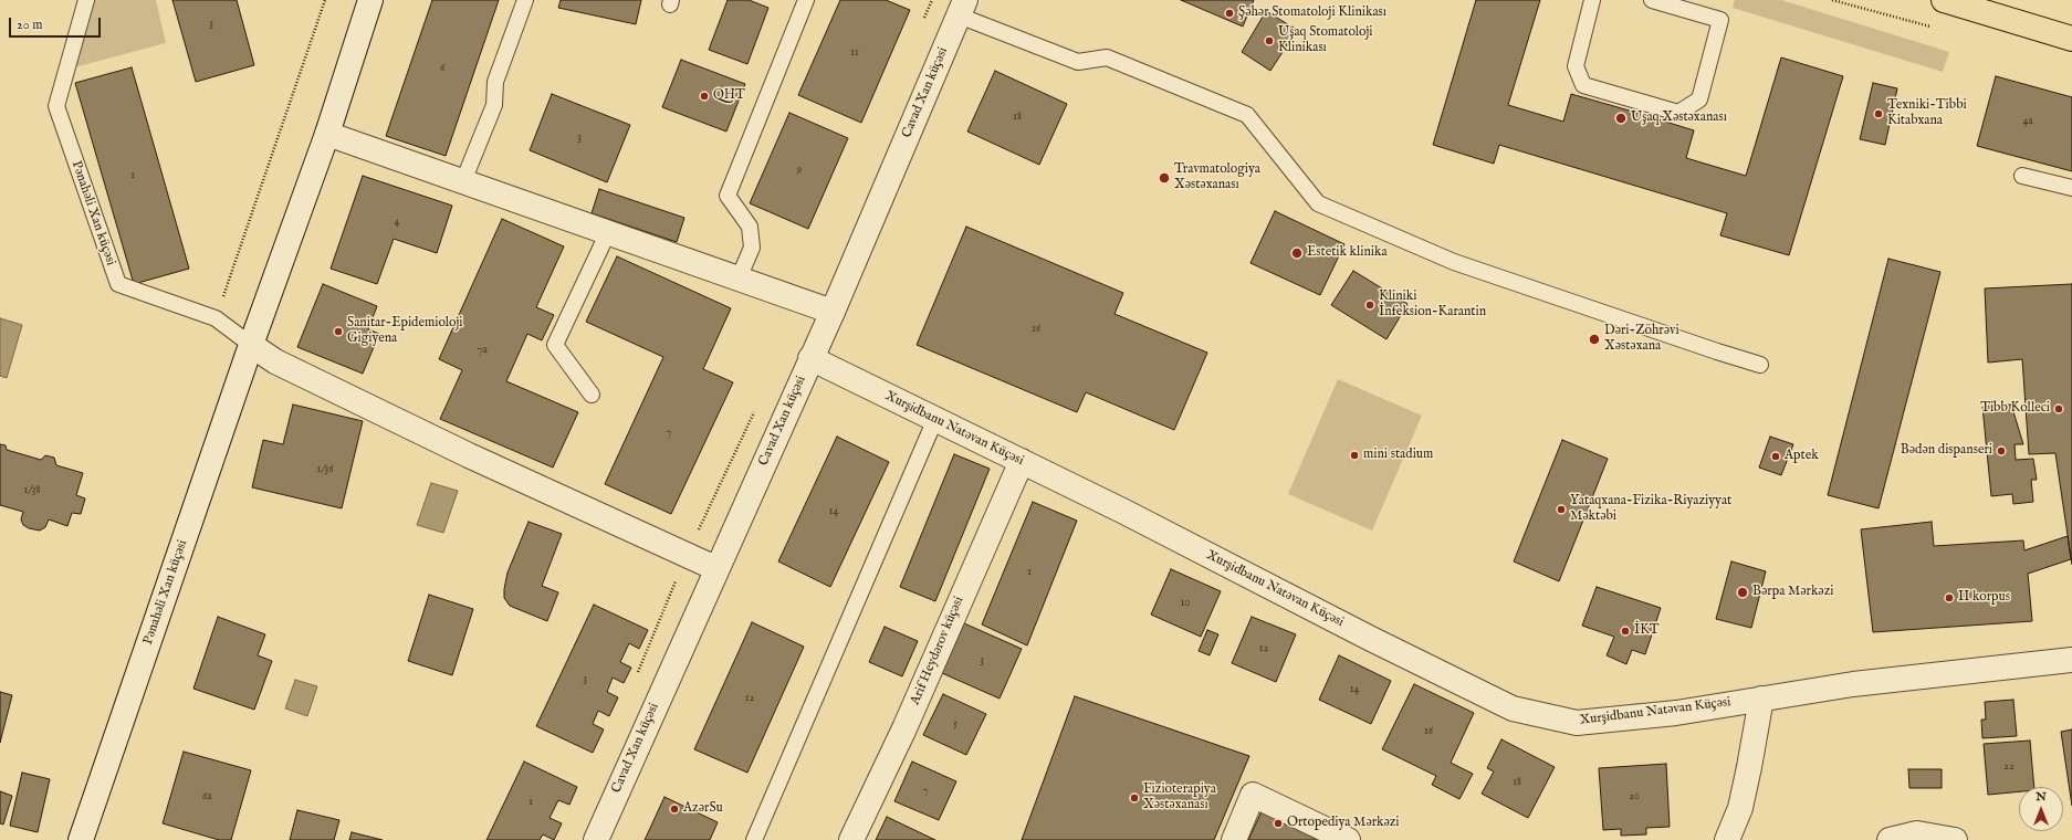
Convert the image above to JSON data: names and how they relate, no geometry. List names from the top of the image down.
{
  "streets": {
    "street": [
      "Cavad Xan küçəsi",
      "Pənahəli Xan küçəsi",
      "Xurşidbanu Natəvan Küçəsi",
      "Arif Heydərov küçəsi"
    ]
  },
  "crossings": [
    ["Cavad Xan küçəsi", "Xurşidbanu Natəvan Küçəsi"],
    ["Xurşidbanu Natəvan Küçəsi", "Arif Heydərov küçəsi"]
  ],
  "places": [
    "Şəhər Stomatoloji Klinikası",
    "Uşaq Stomatoloji Klinikası",
    "QHT",
    "Texniki-Tibbi Kitabxana",
    "Uşaq Xəstəxanası",
    "Travmatologiya Xəstəxanası",
    "Estetik klinika",
    "Kliniki İnfeksion-Karantin",
    "Sanitar-Epidemioloji Gigiyena",
    "Dəri-Zöhrəvi Xəstəxana",
    "Tibb Kolleci",
    "Bədən dispanseri",
    "mini stadium",
    "Aptek",
    "Yataqxana-Fizika-Riyaziyyat Məktəbi",
    "Bərpa Mərkəzi",
    "II korpus",
    "İKT",
    "Fizioterapiya Xəstəxanası",
    "AzərSu",
    "Ortopediya Mərkəzi"
  ],
  "house_numbers": [
    "3",
    "11",
    "6",
    "18",
    "4a",
    "3",
    "9",
    "1",
    "4",
    "16",
    "7a",
    "7",
    "1/36",
    "1/38",
    "14",
    "1",
    "10",
    "12",
    "3",
    "3",
    "14",
    "12",
    "5",
    "16",
    "22",
    "18",
    "7",
    "6a",
    "20",
    "1"
  ],
  "scale_bar": "20 m",
  "north": "top"
}
